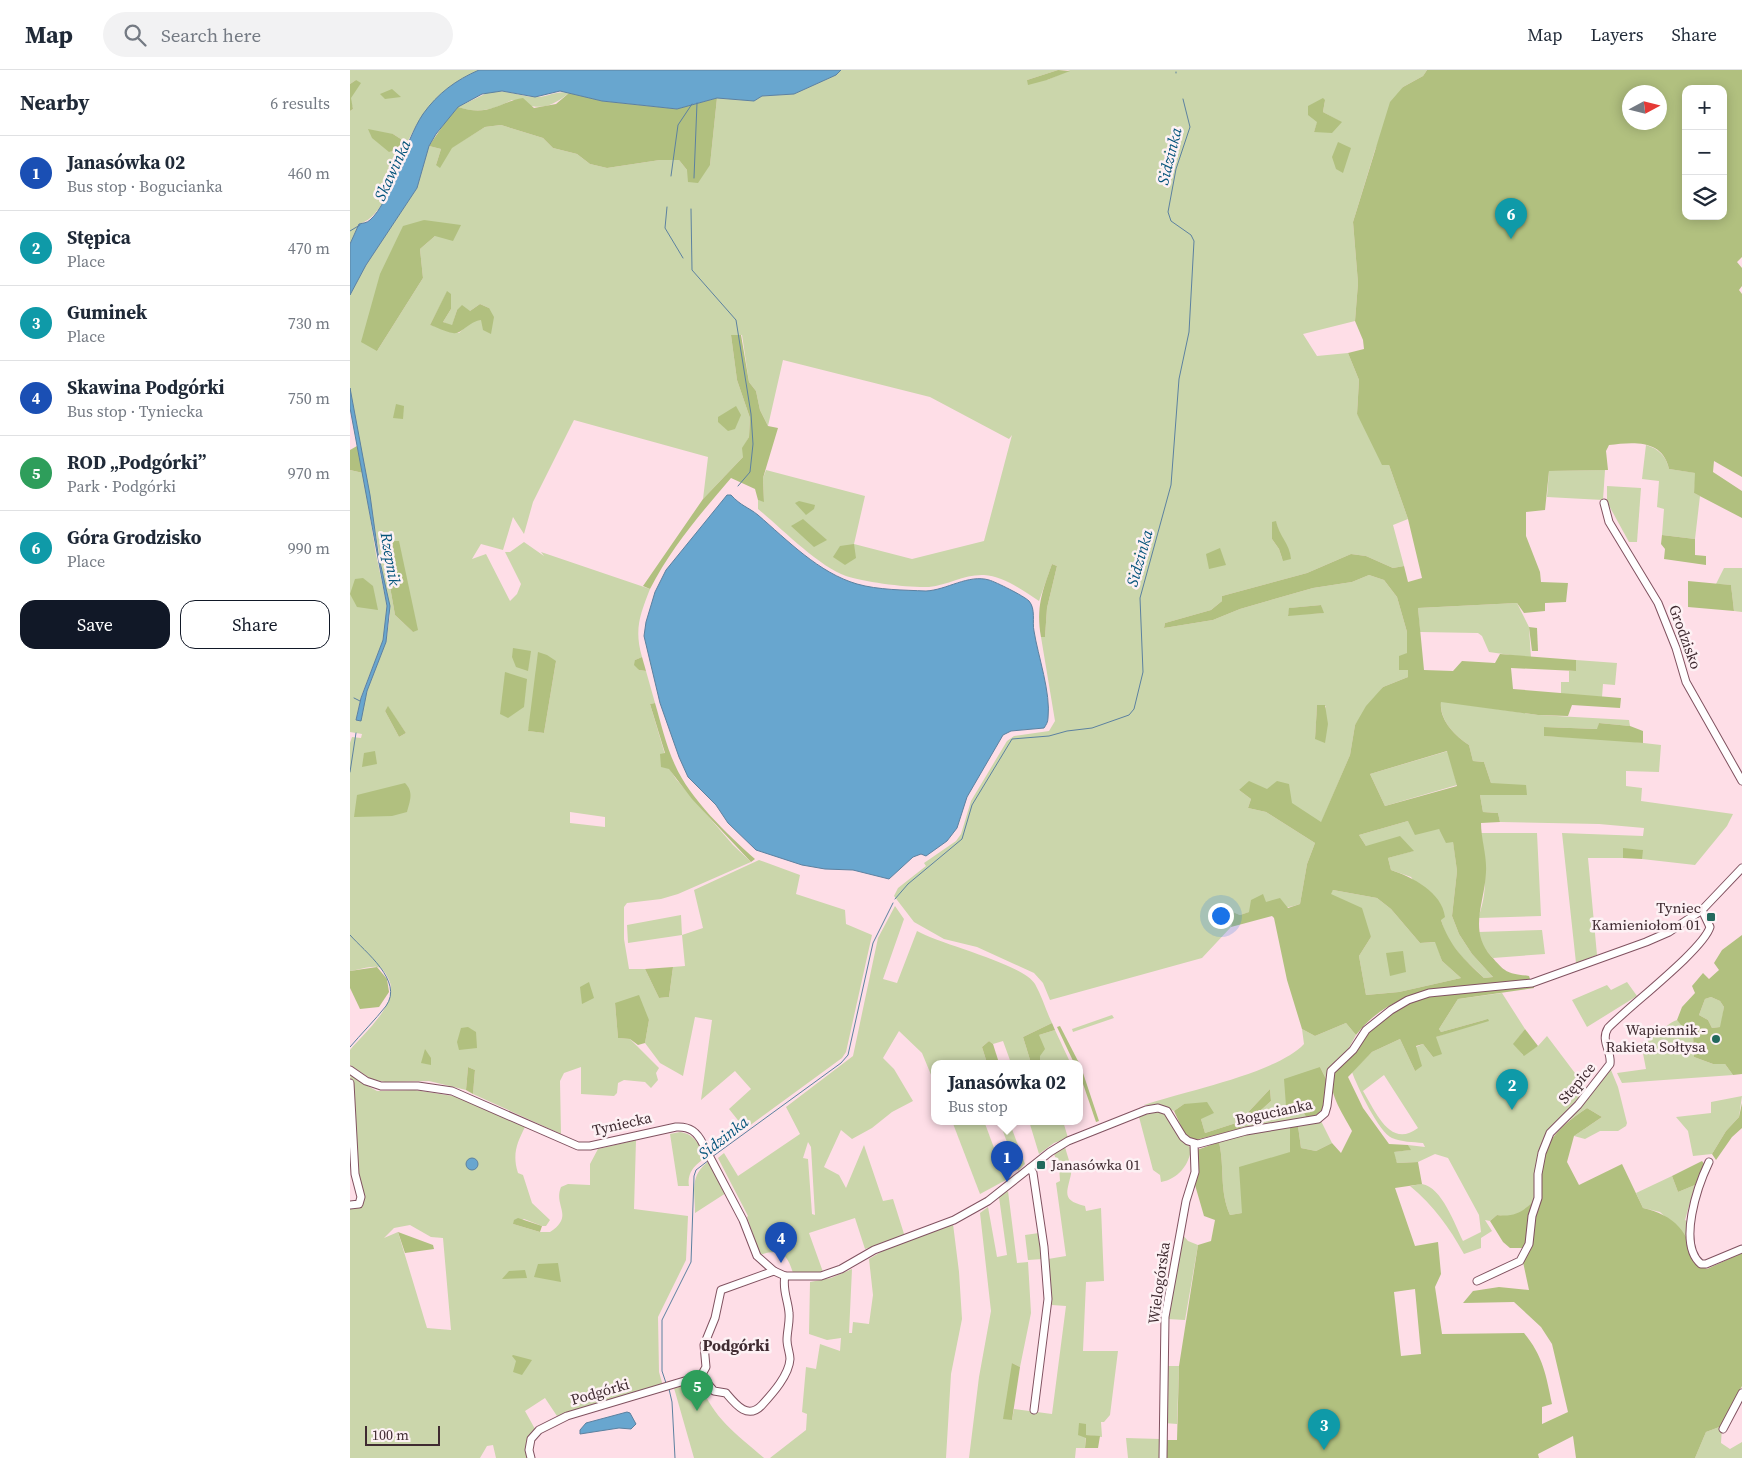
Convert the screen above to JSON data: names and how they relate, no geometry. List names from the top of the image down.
{
  "streets": {
    "street": [
      "Grodzisko",
      "Stępice",
      "Bogucianka",
      "Tyniecka",
      "Wielogórska",
      "Podgórki"
    ]
  },
  "crossings": [
    ["Stępice", "Bogucianka"],
    ["Bogucianka", "Wielogórska"]
  ],
  "districts": ["Podgórki"],
  "water": ["Sidzinka", "Skawinka", "Rzepnik"],
  "places": {
    "transit": ["Tyniec Kamieniołom 01", "Janasówka 01"],
    "other": ["Wapiennik - Rakieta Sołtysa"]
  },
  "scale_bar": "100 m",
  "north": "right",
  "page": {
    "header": "Map",
    "search": "Search here",
    "nav": ["Map", "Layers", "Share"],
    "heading": ["Nearby", "6 results"],
    "map_buttons": ["+", "−"],
    "list": [
      {
        "mark": "1",
        "name": "Janasówka 02",
        "note": "Bus stop · Bogucianka",
        "value": "460 m"
      },
      {
        "mark": "2",
        "name": "Stępica",
        "note": "Place",
        "value": "470 m"
      },
      {
        "mark": "3",
        "name": "Guminek",
        "note": "Place",
        "value": "730 m"
      },
      {
        "mark": "4",
        "name": "Skawina Podgórki",
        "note": "Bus stop · Tyniecka",
        "value": "750 m"
      },
      {
        "mark": "5",
        "name": "ROD „Podgórki”",
        "note": "Park · Podgórki",
        "value": "970 m"
      },
      {
        "mark": "6",
        "name": "Góra Grodzisko",
        "note": "Place",
        "value": "990 m"
      }
    ],
    "pins": [
      "6",
      "2",
      "1",
      "4",
      "5",
      "3"
    ],
    "buttons": ["Save", "Share"],
    "popup": ["Janasówka 02", "Bus stop"],
    "scale": "100 m"
  }
}
